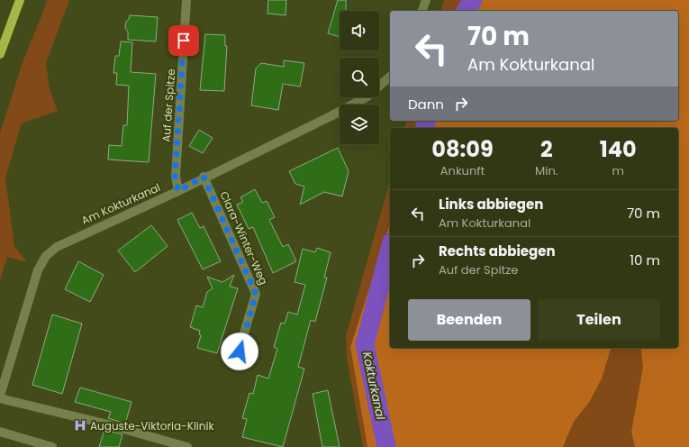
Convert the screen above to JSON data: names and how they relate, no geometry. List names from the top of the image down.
{
  "streets": {
    "street": ["Auf der Spitze", "Am Kokturkanal", "Clara-Winter-Weg"]
  },
  "crossings": [
    ["Auf der Spitze", "Am Kokturkanal"],
    ["Am Kokturkanal", "Clara-Winter-Weg"]
  ],
  "water": ["Kokturkanal"],
  "places": {
    "hospital": ["Auguste-Viktoria-Klinik"]
  },
  "page": {
    "turn": ["70 m", "Am Kokturkanal"],
    "then": "Dann",
    "eta": [
      "08:09",
      "Ankunft",
      "2",
      "Min.",
      "140",
      "m"
    ],
    "list": [
      {
        "name": "Links abbiegen",
        "note": "Am Kokturkanal",
        "value": "70 m"
      },
      {
        "name": "Rechts abbiegen",
        "note": "Auf der Spitze",
        "value": "10 m"
      }
    ],
    "buttons": ["Beenden", "Teilen"]
  }
}
